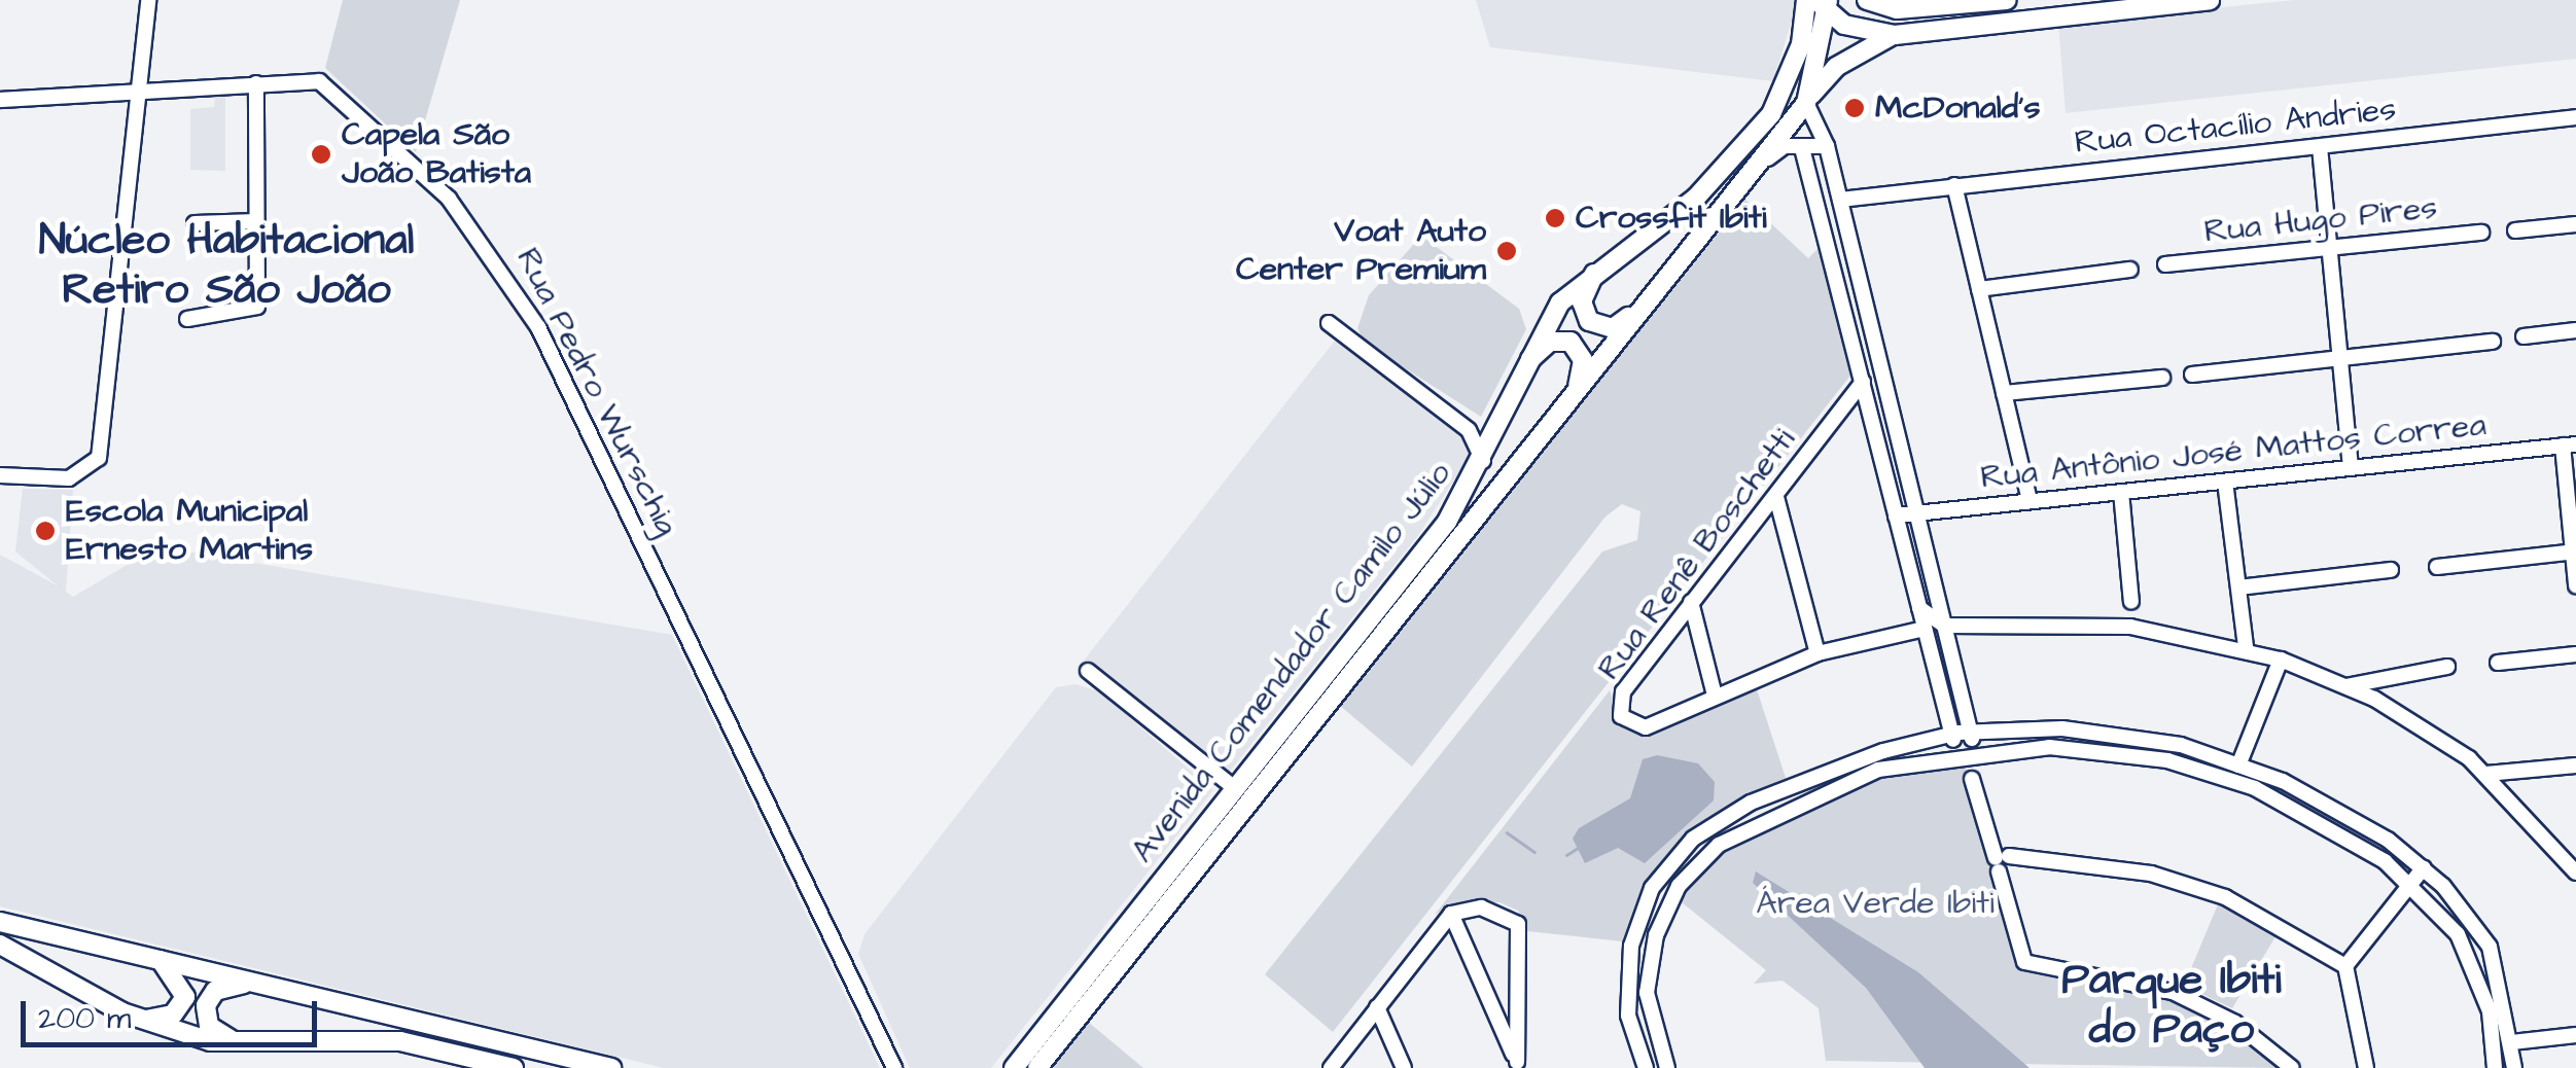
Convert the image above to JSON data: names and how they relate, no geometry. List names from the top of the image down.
{
  "streets": {
    "main road": ["Avenida Comendador Camilo Júlio"],
    "street": [
      "Rua Octacílio Andries",
      "Rua Hugo Pires",
      "Rua Pedro Wurschig",
      "Rua Antônio José Mattos Correa",
      "Rua Renê Boschetti"
    ]
  },
  "districts": ["Núcleo Habitacional Retiro São João", "Parque Ibiti do Paço"],
  "parks": ["Área Verde Ibiti"],
  "places": [
    "McDonald's",
    "Capela São João Batista",
    "Crossfit Ibiti",
    "Voat Auto Center Premium",
    "Escola Municipal Ernesto Martins"
  ],
  "scale_bar": "200 m"
}
